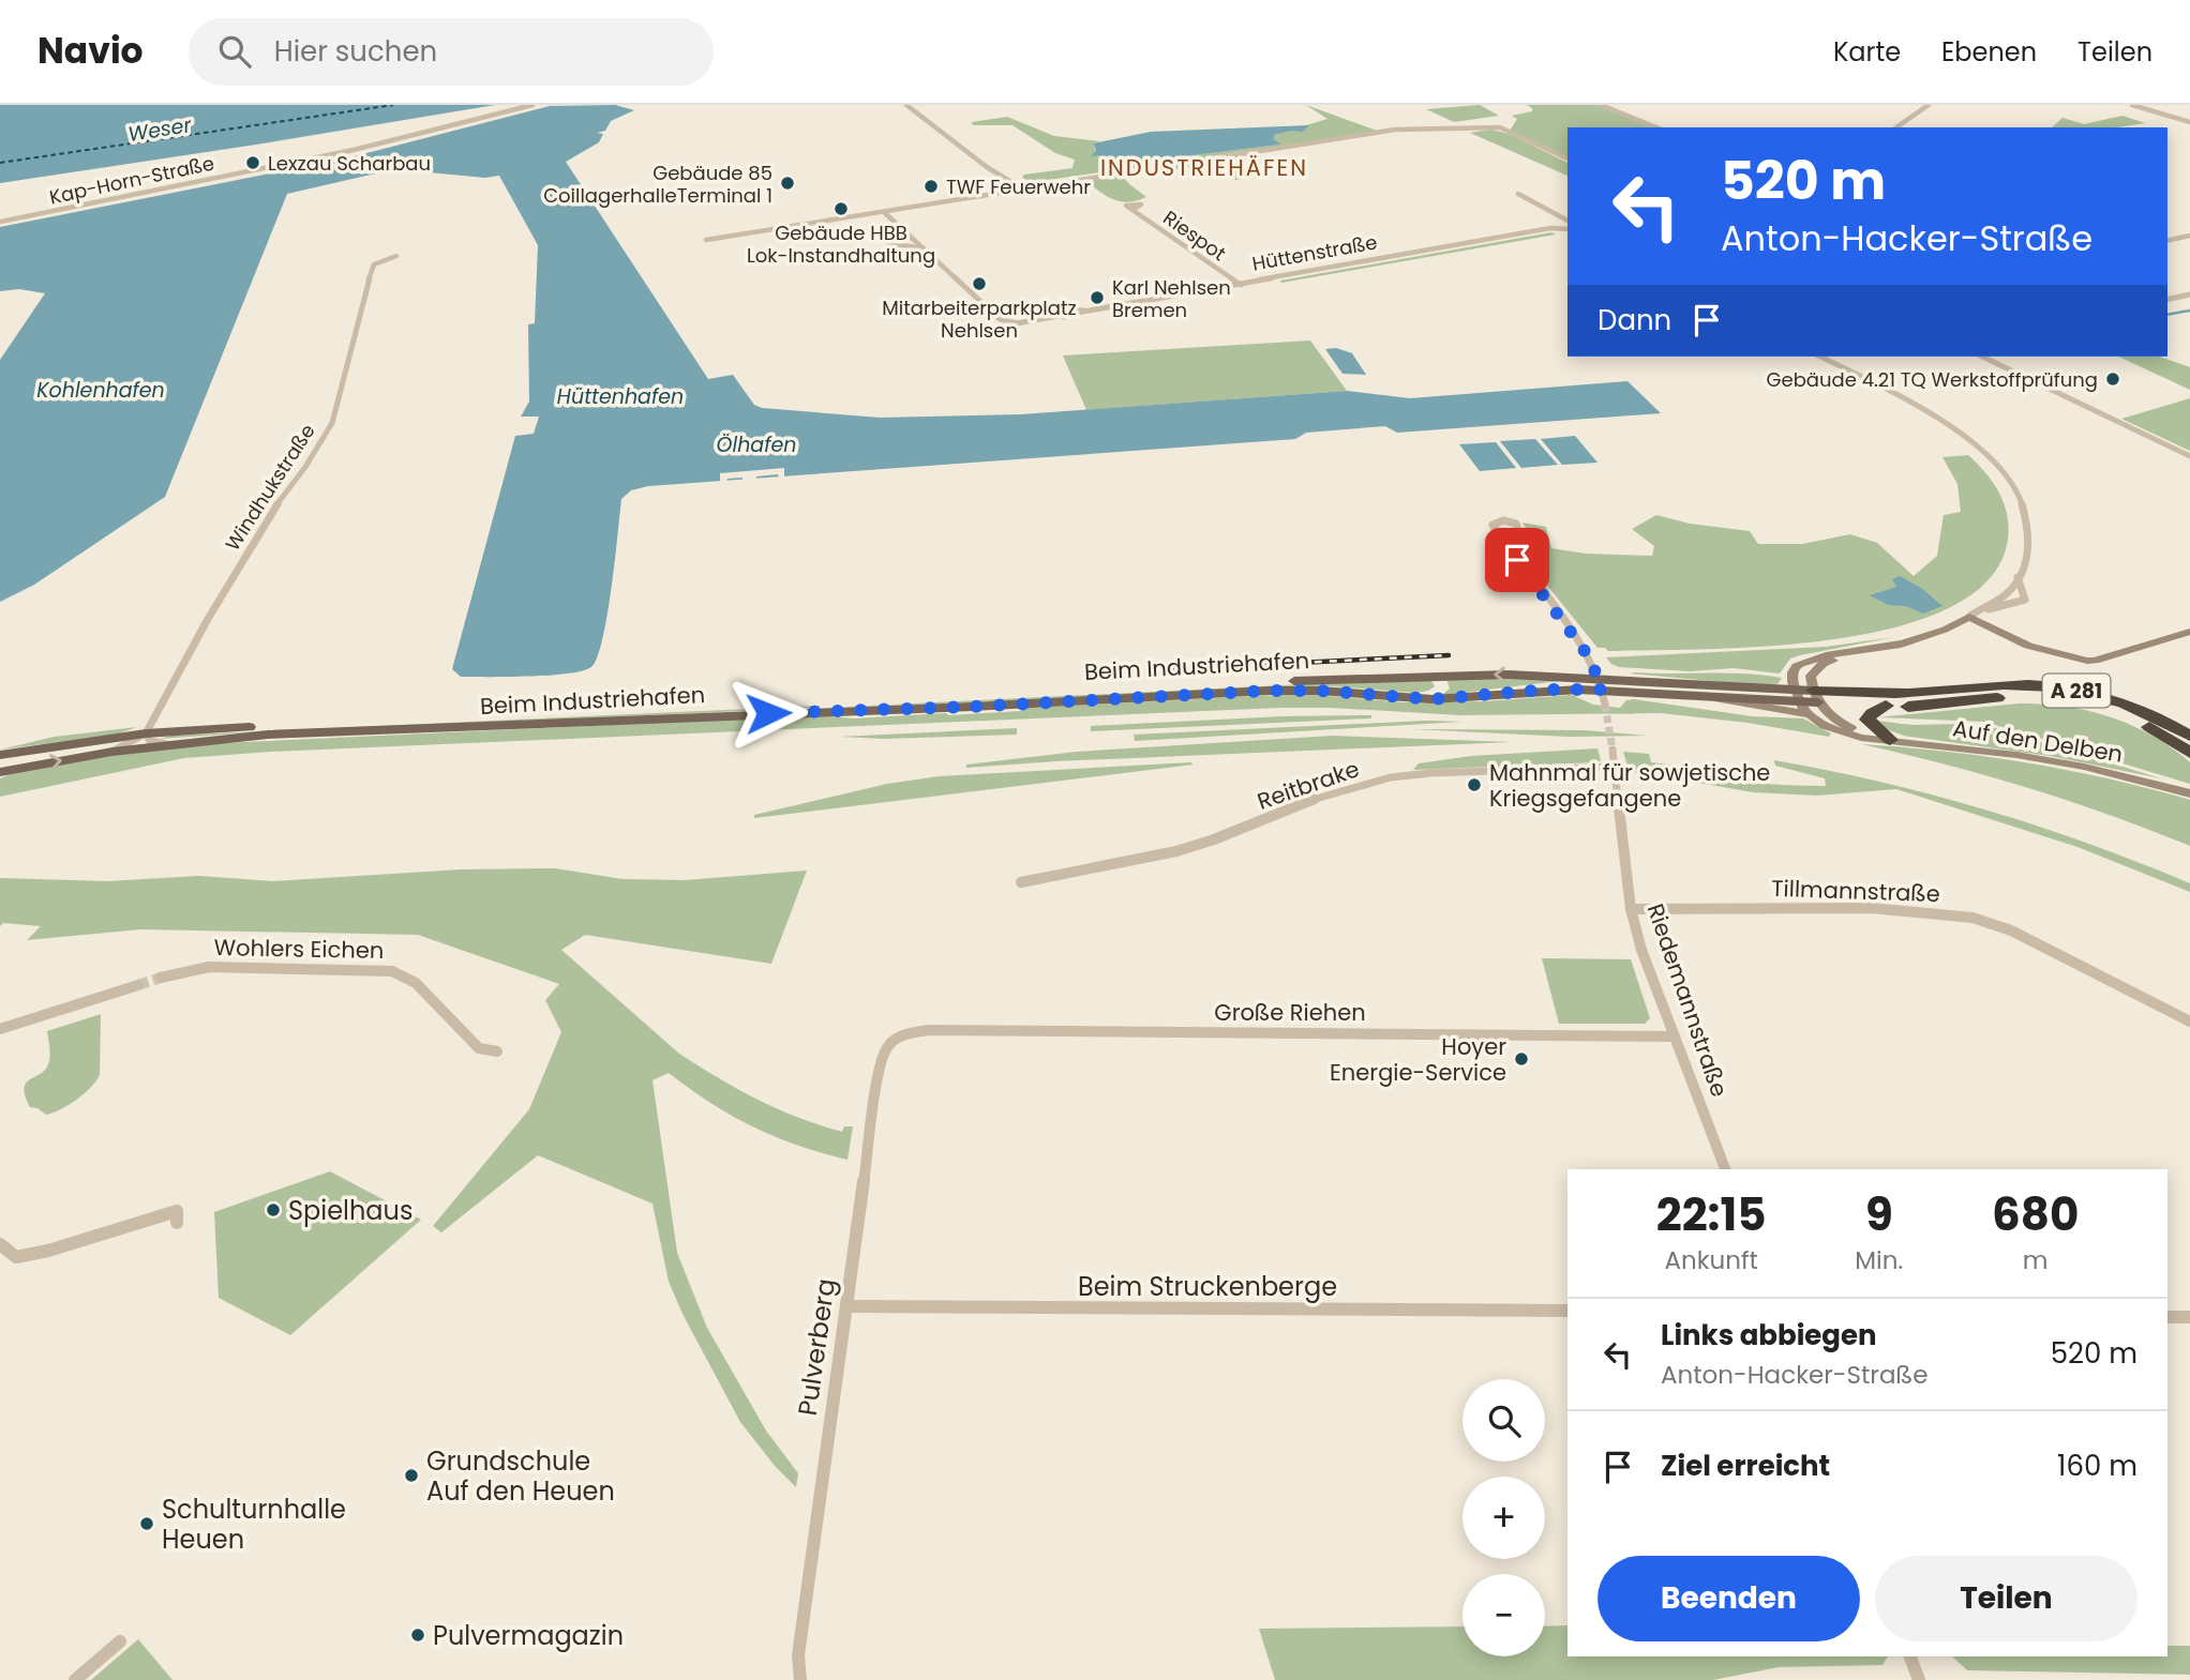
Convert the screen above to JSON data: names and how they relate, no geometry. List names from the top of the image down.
{
  "streets": {
    "highway": ["A 281"],
    "main road": ["Beim Industriehafen"],
    "street": [
      "Kap-Horn-Straße",
      "Riespot",
      "Hüttenstraße",
      "Windhukstraße",
      "Auf den Delben",
      "Reitbrake",
      "Tillmannstraße",
      "Wohlers Eichen",
      "Riedemannstraße",
      "Große Riehen",
      "Beim Struckenberge",
      "Pulverberg"
    ]
  },
  "crossings": [
    ["Riespot", "Hüttenstraße"],
    ["Windhukstraße", "Beim Industriehafen"],
    ["Beim Industriehafen", "A 281"],
    ["Beim Industriehafen", "Auf den Delben"],
    ["A 281", "Auf den Delben"],
    ["Reitbrake", "Riedemannstraße"],
    ["Tillmannstraße", "Riedemannstraße"],
    ["Riedemannstraße", "Große Riehen"],
    ["Große Riehen", "Pulverberg"],
    ["Beim Struckenberge", "Pulverberg"]
  ],
  "districts": ["INDUSTRIEHÄFEN"],
  "water": [
    "Weser",
    "Kohlenhafen",
    "Hüttenhafen",
    "Ölhafen"
  ],
  "places": [
    "Lexzau Scharbau",
    "Gebäude 85 CoillagerhalleTerminal 1",
    "TWF Feuerwehr",
    "Gebäude HBB Lok-Instandhaltung",
    "Mitarbeiterparkplatz Nehlsen",
    "Karl Nehlsen Bremen",
    "Gebäude 4.21 TQ Werkstoffprüfung",
    "Mahnmal für sowjetische Kriegsgefangene",
    "Hoyer Energie-Service",
    "Spielhaus",
    "Grundschule Auf den Heuen",
    "Schulturnhalle Heuen",
    "Pulvermagazin"
  ],
  "page": {
    "header": "Navio",
    "search": "Hier suchen",
    "nav": ["Karte", "Ebenen", "Teilen"],
    "turn": ["520 m", "Anton-Hacker-Straße"],
    "then": "Dann",
    "eta": [
      "22:15",
      "Ankunft",
      "9",
      "Min.",
      "680",
      "m"
    ],
    "list": [
      {
        "name": "Links abbiegen",
        "note": "Anton-Hacker-Straße",
        "value": "520 m"
      },
      {
        "name": "Ziel erreicht",
        "value": "160 m"
      }
    ],
    "map_buttons": ["+", "−"],
    "buttons": ["Beenden", "Teilen"]
  }
}
